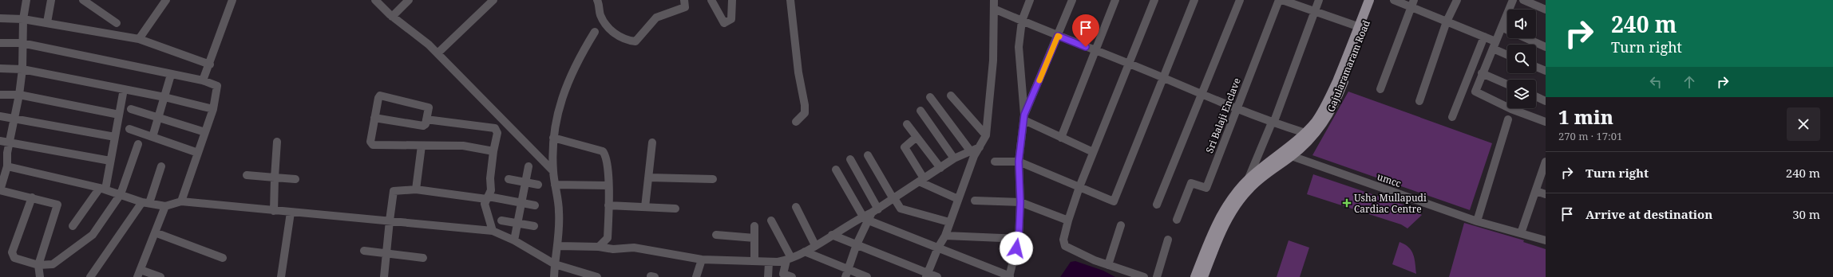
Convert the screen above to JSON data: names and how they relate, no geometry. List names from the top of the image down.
{
  "streets": {
    "main road": ["Gajularamaram Road"],
    "street": ["Sri Balaji Enclave", "umcc"]
  },
  "crossings": [
    ["Gajularamaram Road", "umcc"]
  ],
  "places": {
    "health": ["Usha Mullapudi Cardiac Centre"]
  },
  "page": {
    "turn": ["240 m", "Turn right"],
    "heading": ["1 min", "270 m · 17:01"],
    "list": [
      {
        "name": "Turn right",
        "value": "240 m"
      },
      {
        "name": "Arrive at destination",
        "value": "30 m"
      }
    ]
  }
}
